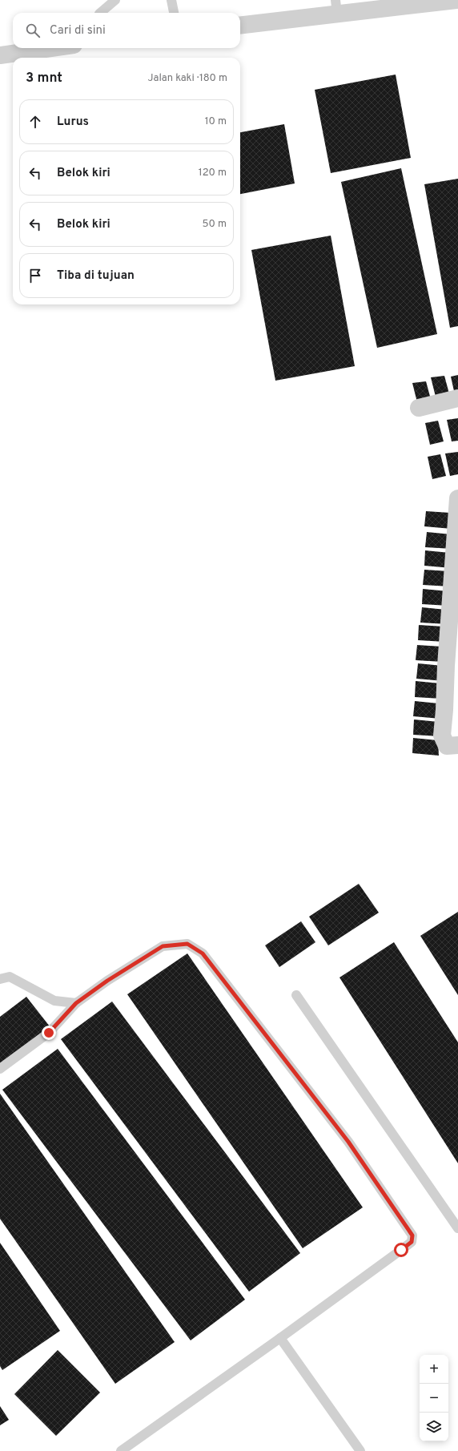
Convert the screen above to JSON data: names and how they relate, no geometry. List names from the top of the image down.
{
  "page": {
    "search": "Cari di sini",
    "heading": ["3 mnt", "Jalan kaki · 180 m"],
    "list": [
      ["Lurus", "10 m"],
      ["Belok kiri", "120 m"],
      ["Belok kiri", "50 m"],
      "Tiba di tujuan"
    ],
    "map_buttons": ["+", "−"]
  }
}
